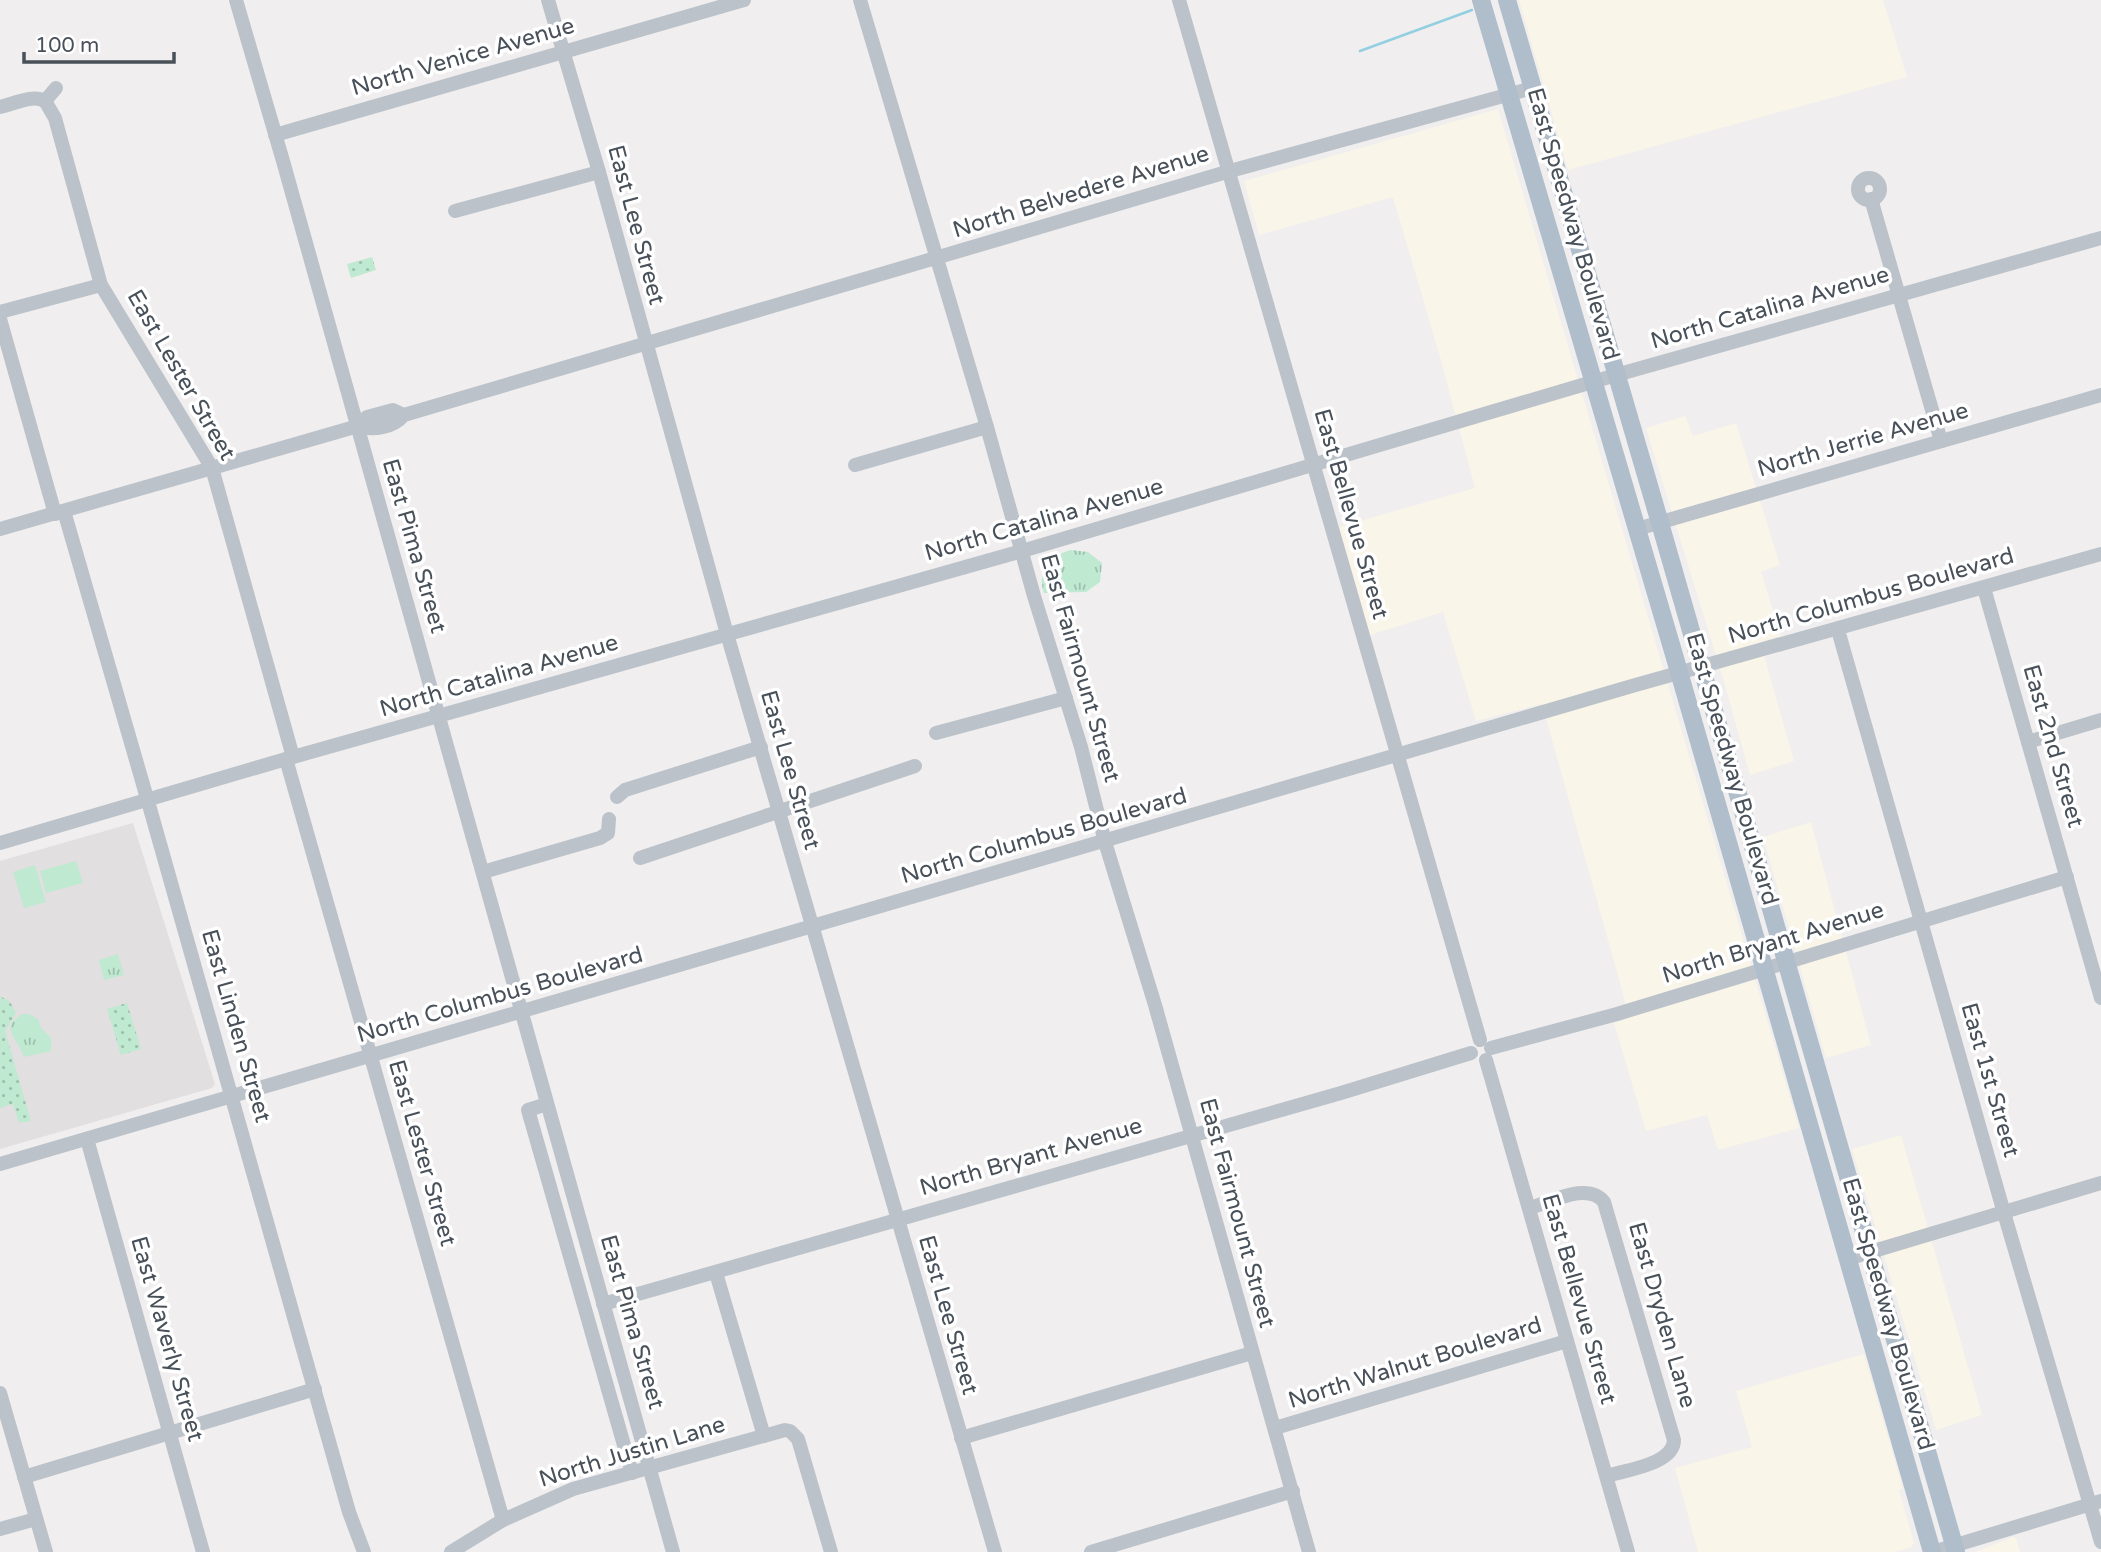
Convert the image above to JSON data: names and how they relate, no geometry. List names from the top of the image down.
{
  "streets": {
    "main road": ["East Speedway Boulevard"],
    "street": [
      "North Venice Avenue",
      "North Belvedere Avenue",
      "East Lee Street",
      "North Catalina Avenue",
      "East Lester Street",
      "North Jerrie Avenue",
      "East Bellevue Street",
      "East Pima Street",
      "North Columbus Boulevard",
      "East Fairmount Street",
      "East 2nd Street",
      "North Bryant Avenue",
      "East Linden Street",
      "East 1st Street",
      "East Dryden Lane",
      "East Waverly Street",
      "North Walnut Boulevard",
      "North Justin Lane"
    ]
  },
  "crossings": [
    ["North Venice Avenue", "East Lee Street"],
    ["North Venice Avenue", "East Pima Street"],
    ["North Belvedere Avenue", "East Speedway Boulevard"],
    ["North Belvedere Avenue", "East Lee Street"],
    ["North Belvedere Avenue", "East Bellevue Street"],
    ["North Belvedere Avenue", "East Pima Street"],
    ["North Belvedere Avenue", "East Fairmount Street"],
    ["East Speedway Boulevard", "North Catalina Avenue"],
    ["East Speedway Boulevard", "North Jerrie Avenue"],
    ["East Speedway Boulevard", "North Columbus Boulevard"],
    ["East Speedway Boulevard", "North Bryant Avenue"],
    ["East Lee Street", "North Catalina Avenue"],
    ["East Lee Street", "North Columbus Boulevard"],
    ["East Lee Street", "North Bryant Avenue"],
    ["North Catalina Avenue", "East Lester Street"],
    ["North Catalina Avenue", "East Bellevue Street"],
    ["North Catalina Avenue", "East Pima Street"],
    ["North Catalina Avenue", "East Fairmount Street"],
    ["North Catalina Avenue", "East Linden Street"],
    ["East Lester Street", "North Columbus Boulevard"],
    ["East Lester Street", "North Justin Lane"],
    ["East Bellevue Street", "North Columbus Boulevard"],
    ["East Bellevue Street", "North Bryant Avenue"],
    ["East Bellevue Street", "East Dryden Lane"],
    ["East Bellevue Street", "North Walnut Boulevard"],
    ["East Pima Street", "North Columbus Boulevard"],
    ["East Pima Street", "North Bryant Avenue"],
    ["East Pima Street", "North Justin Lane"],
    ["North Columbus Boulevard", "East Fairmount Street"],
    ["North Columbus Boulevard", "East 2nd Street"],
    ["North Columbus Boulevard", "East Linden Street"],
    ["North Columbus Boulevard", "East 1st Street"],
    ["North Columbus Boulevard", "East Waverly Street"],
    ["East Fairmount Street", "North Bryant Avenue"],
    ["East Fairmount Street", "North Walnut Boulevard"],
    ["East 2nd Street", "North Bryant Avenue"],
    ["North Bryant Avenue", "East 1st Street"]
  ],
  "scale_bar": "100 m"
}
